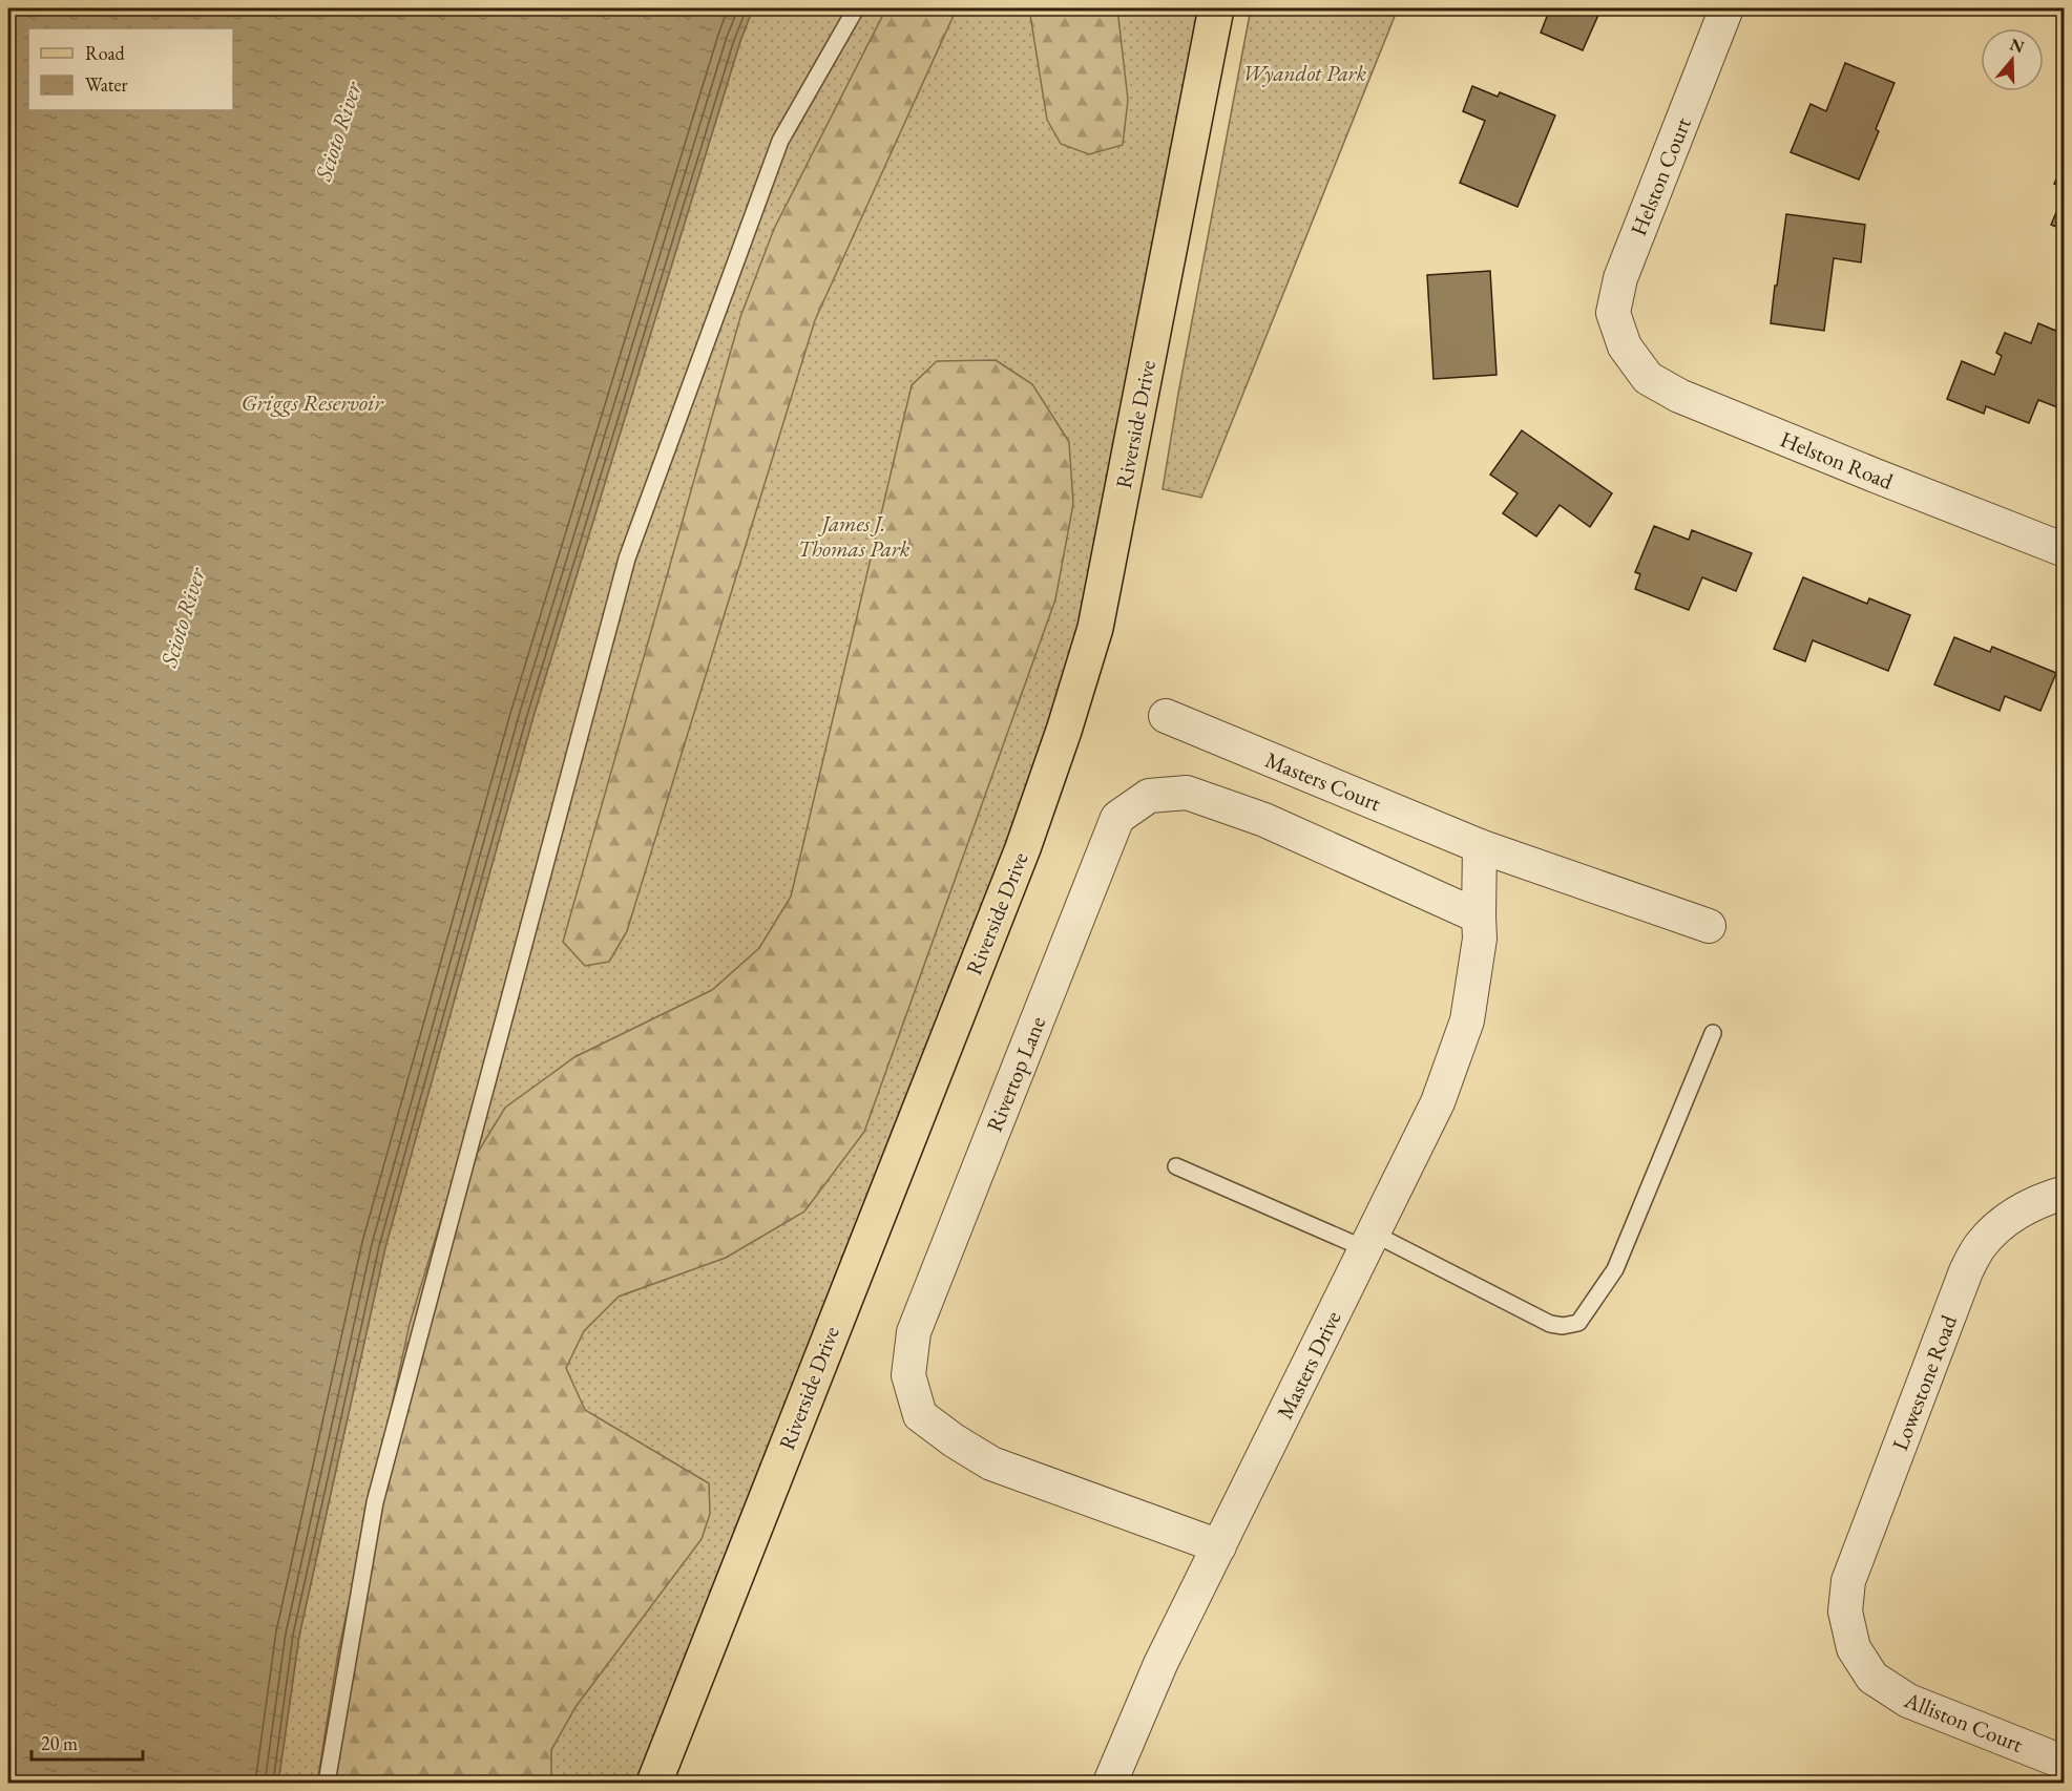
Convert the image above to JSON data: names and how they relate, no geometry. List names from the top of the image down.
{
  "streets": {
    "main road": ["Riverside Drive"],
    "street": [
      "Helston Court",
      "Helston Road",
      "Masters Court",
      "Rivertop Lane",
      "Masters Drive",
      "Lowestone Road",
      "Alliston Court"
    ]
  },
  "crossings": [
    ["Helston Court", "Helston Road"],
    ["Rivertop Lane", "Masters Drive"],
    ["Lowestone Road", "Alliston Court"]
  ],
  "water": ["Scioto River", "Griggs Reservoir"],
  "parks": ["Wyandot Park", "James J. Thomas Park"],
  "legend": ["Road", "Water"],
  "scale_bar": "20 m",
  "north": "top"
}
